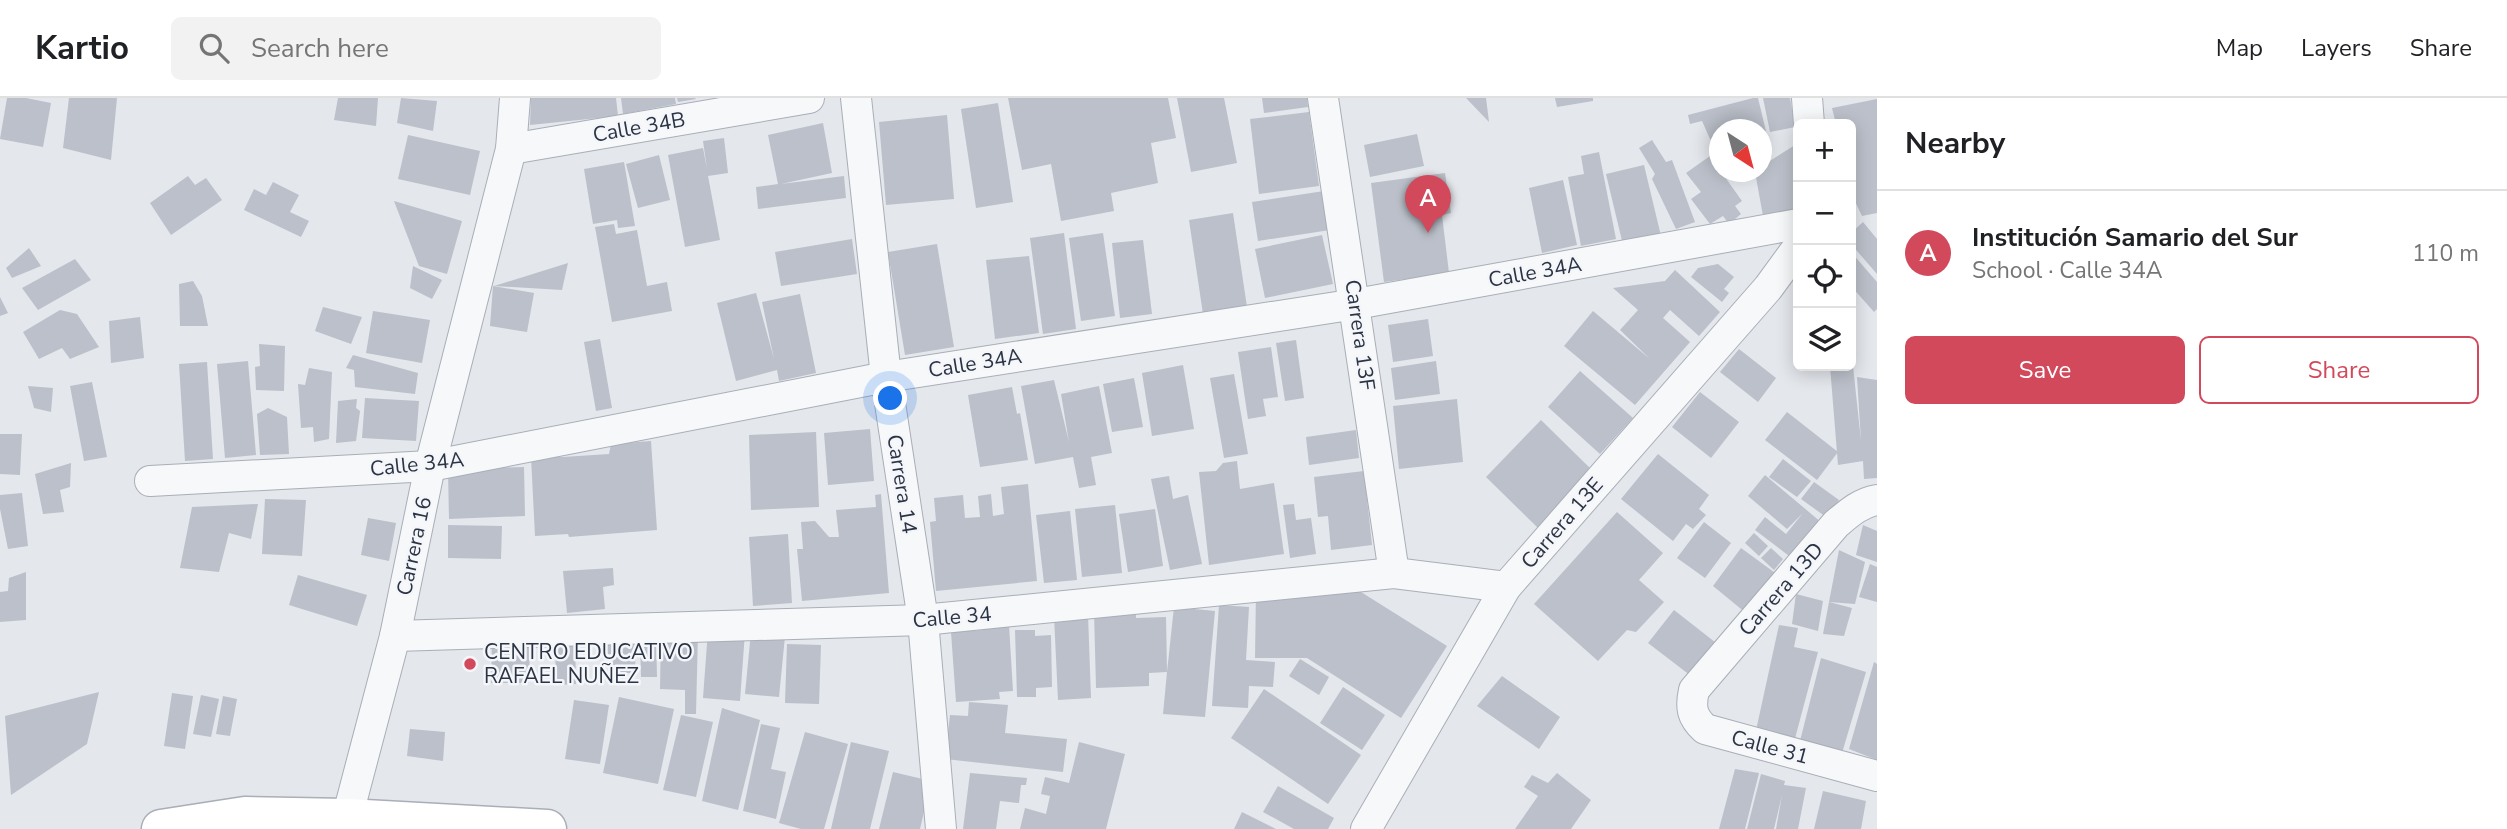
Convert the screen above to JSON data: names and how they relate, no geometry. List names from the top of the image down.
{
  "streets": {
    "street": [
      "Calle 34B",
      "Calle 34A",
      "Carrera 13F",
      "Carrera 14",
      "Carrera 13E",
      "Carrera 16",
      "Carrera 13D",
      "Calle 34",
      "Calle 31"
    ]
  },
  "crossings": [
    ["Calle 34B", "Carrera 16"],
    ["Calle 34A", "Carrera 13F"],
    ["Calle 34A", "Carrera 14"],
    ["Calle 34A", "Carrera 16"],
    ["Carrera 13F", "Calle 34"],
    ["Carrera 14", "Calle 34"],
    ["Carrera 13E", "Calle 34"],
    ["Carrera 16", "Calle 34"],
    ["Carrera 13D", "Calle 31"]
  ],
  "places": ["CENTRO EDUCATIVO RAFAEL NUÑEZ"],
  "north": "bottom right",
  "page": {
    "header": "Kartio",
    "search": "Search here",
    "nav": ["Map", "Layers", "Share"],
    "heading": "Nearby",
    "map_buttons": ["+", "−"],
    "pins": "A",
    "list": [
      {
        "mark": "A",
        "name": "Institución Samario del Sur",
        "note": "School · Calle 34A",
        "value": "110 m"
      }
    ],
    "buttons": ["Save", "Share"]
  }
}
